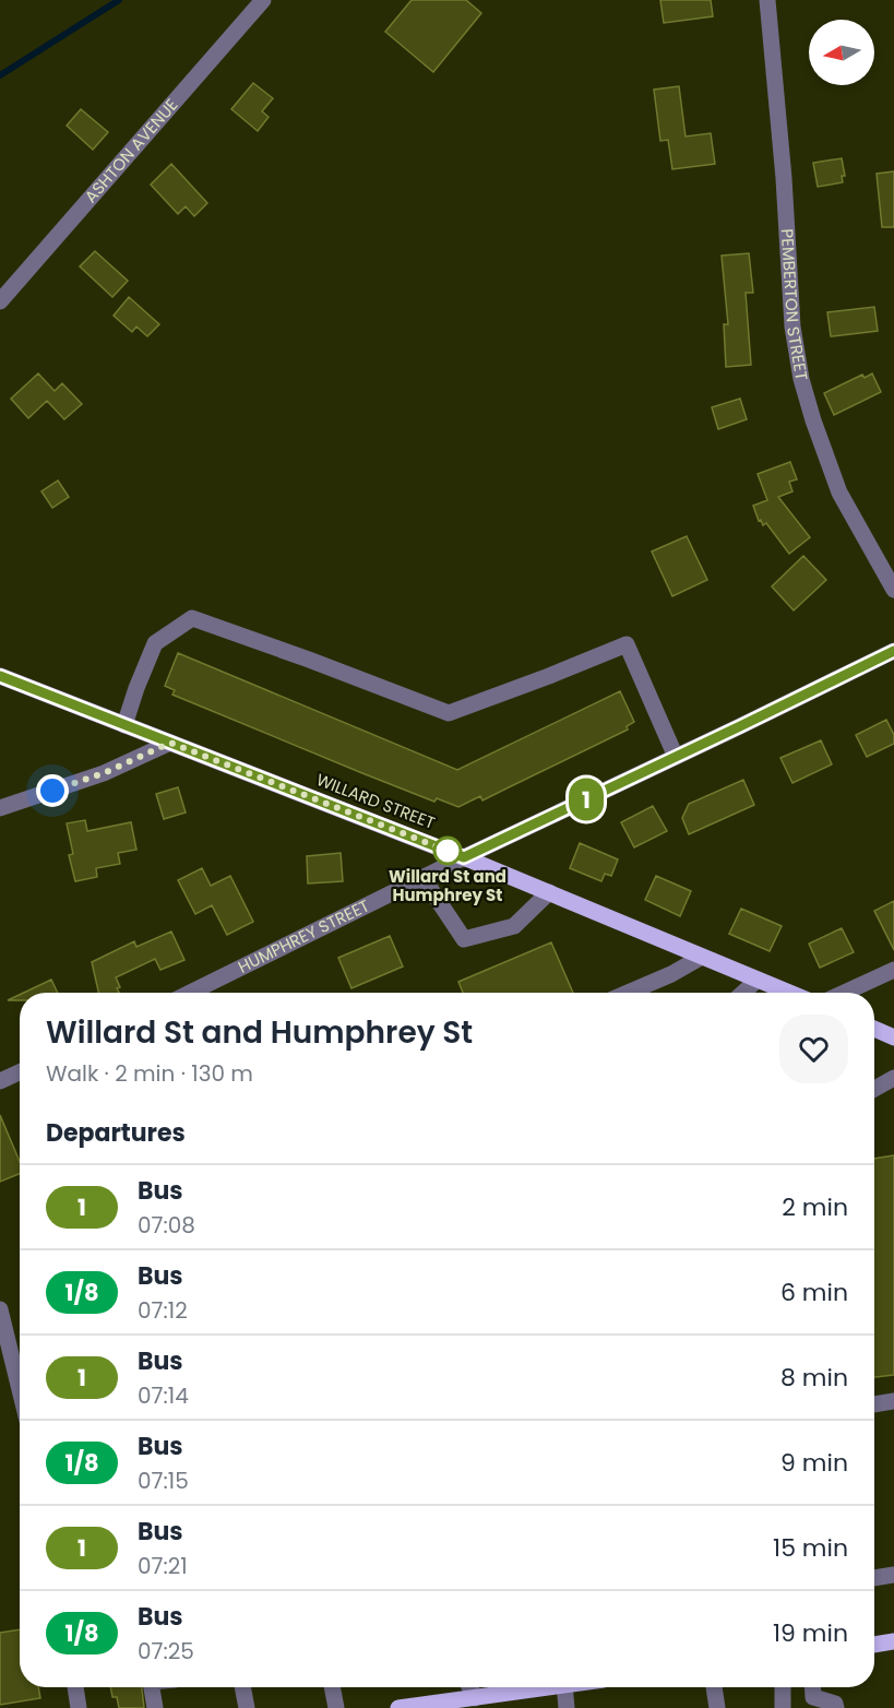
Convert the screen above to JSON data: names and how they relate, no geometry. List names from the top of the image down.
{
  "streets": {
    "main road": ["WILLARD STREET"],
    "street": ["ASHTON AVENUE", "PEMBERTON STREET", "HUMPHREY STREET"]
  },
  "crossings": [
    ["WILLARD STREET", "HUMPHREY STREET"]
  ],
  "places": ["Willard St and Humphrey St"],
  "lines": ["bus line 1"],
  "north": "left",
  "page": {
    "on_map": "1",
    "heading": [
      ["Willard St and Humphrey St", "Walk · 2 min · 130 m"],
      "Departures"
    ],
    "list": [
      {
        "mark": "1",
        "name": "Bus",
        "note": "07:08",
        "value": "2 min"
      },
      {
        "mark": "1/8",
        "name": "Bus",
        "note": "07:12",
        "value": "6 min"
      },
      {
        "mark": "1",
        "name": "Bus",
        "note": "07:14",
        "value": "8 min"
      },
      {
        "mark": "1/8",
        "name": "Bus",
        "note": "07:15",
        "value": "9 min"
      },
      {
        "mark": "1",
        "name": "Bus",
        "note": "07:21",
        "value": "15 min"
      },
      {
        "mark": "1/8",
        "name": "Bus",
        "note": "07:25",
        "value": "19 min"
      }
    ]
  }
}
